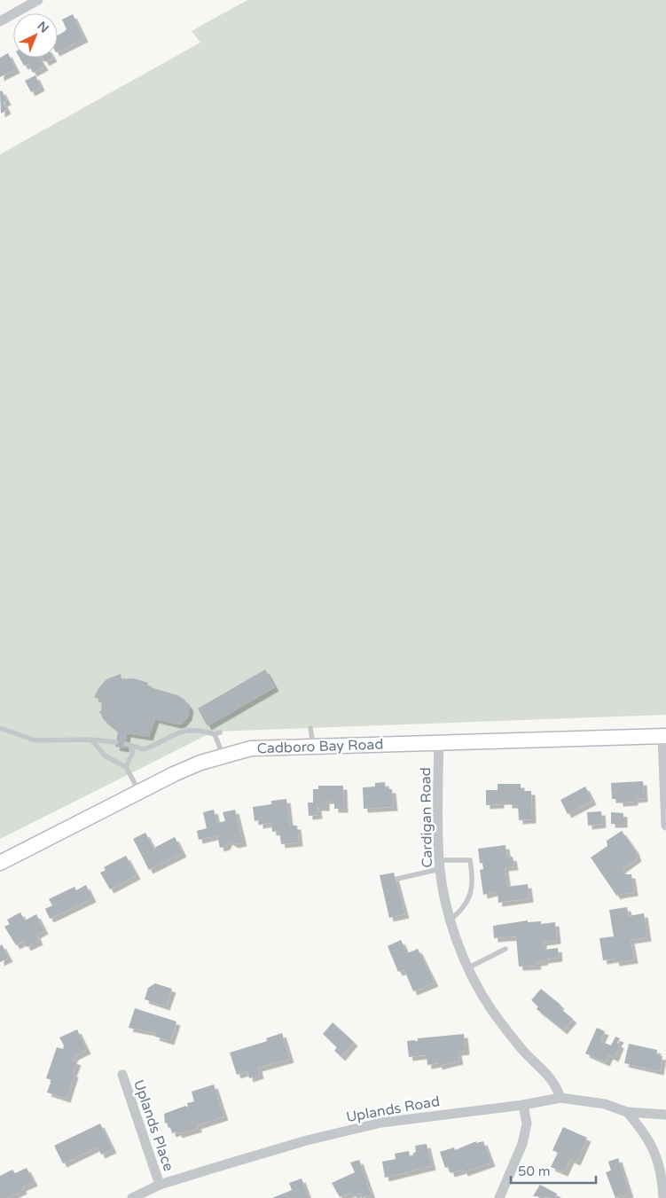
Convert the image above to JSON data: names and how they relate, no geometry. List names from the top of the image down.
{
  "streets": {
    "main road": ["Cadboro Bay Road"],
    "street": ["Cardigan Road", "Uplands Road", "Uplands Place"]
  },
  "crossings": [
    ["Cadboro Bay Road", "Cardigan Road"],
    ["Cardigan Road", "Uplands Road"],
    ["Uplands Road", "Uplands Place"]
  ],
  "scale_bar": "50 m",
  "north": "top right"
}
